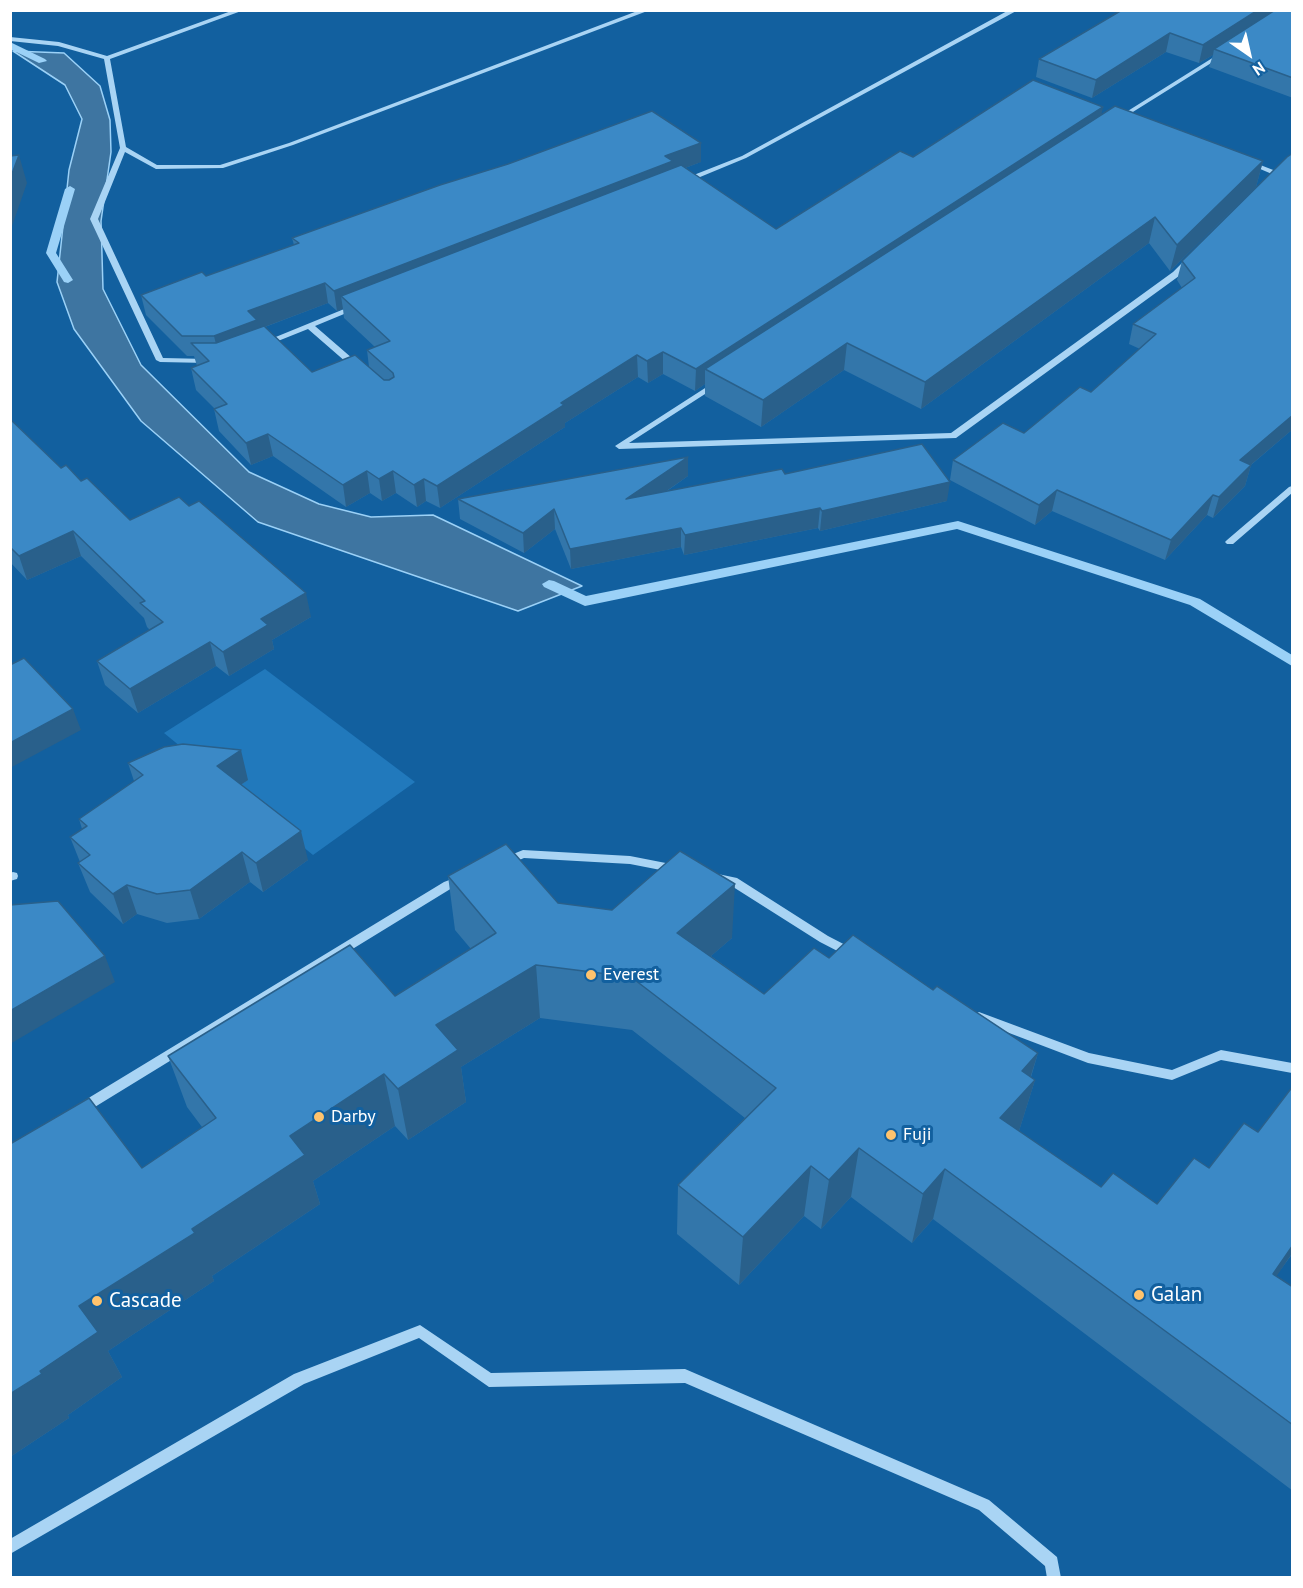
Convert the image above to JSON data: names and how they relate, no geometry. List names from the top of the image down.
{
  "places": [
    "Everest",
    "Darby",
    "Fuji",
    "Galan",
    "Cascade"
  ],
  "north": "bottom right"
}
